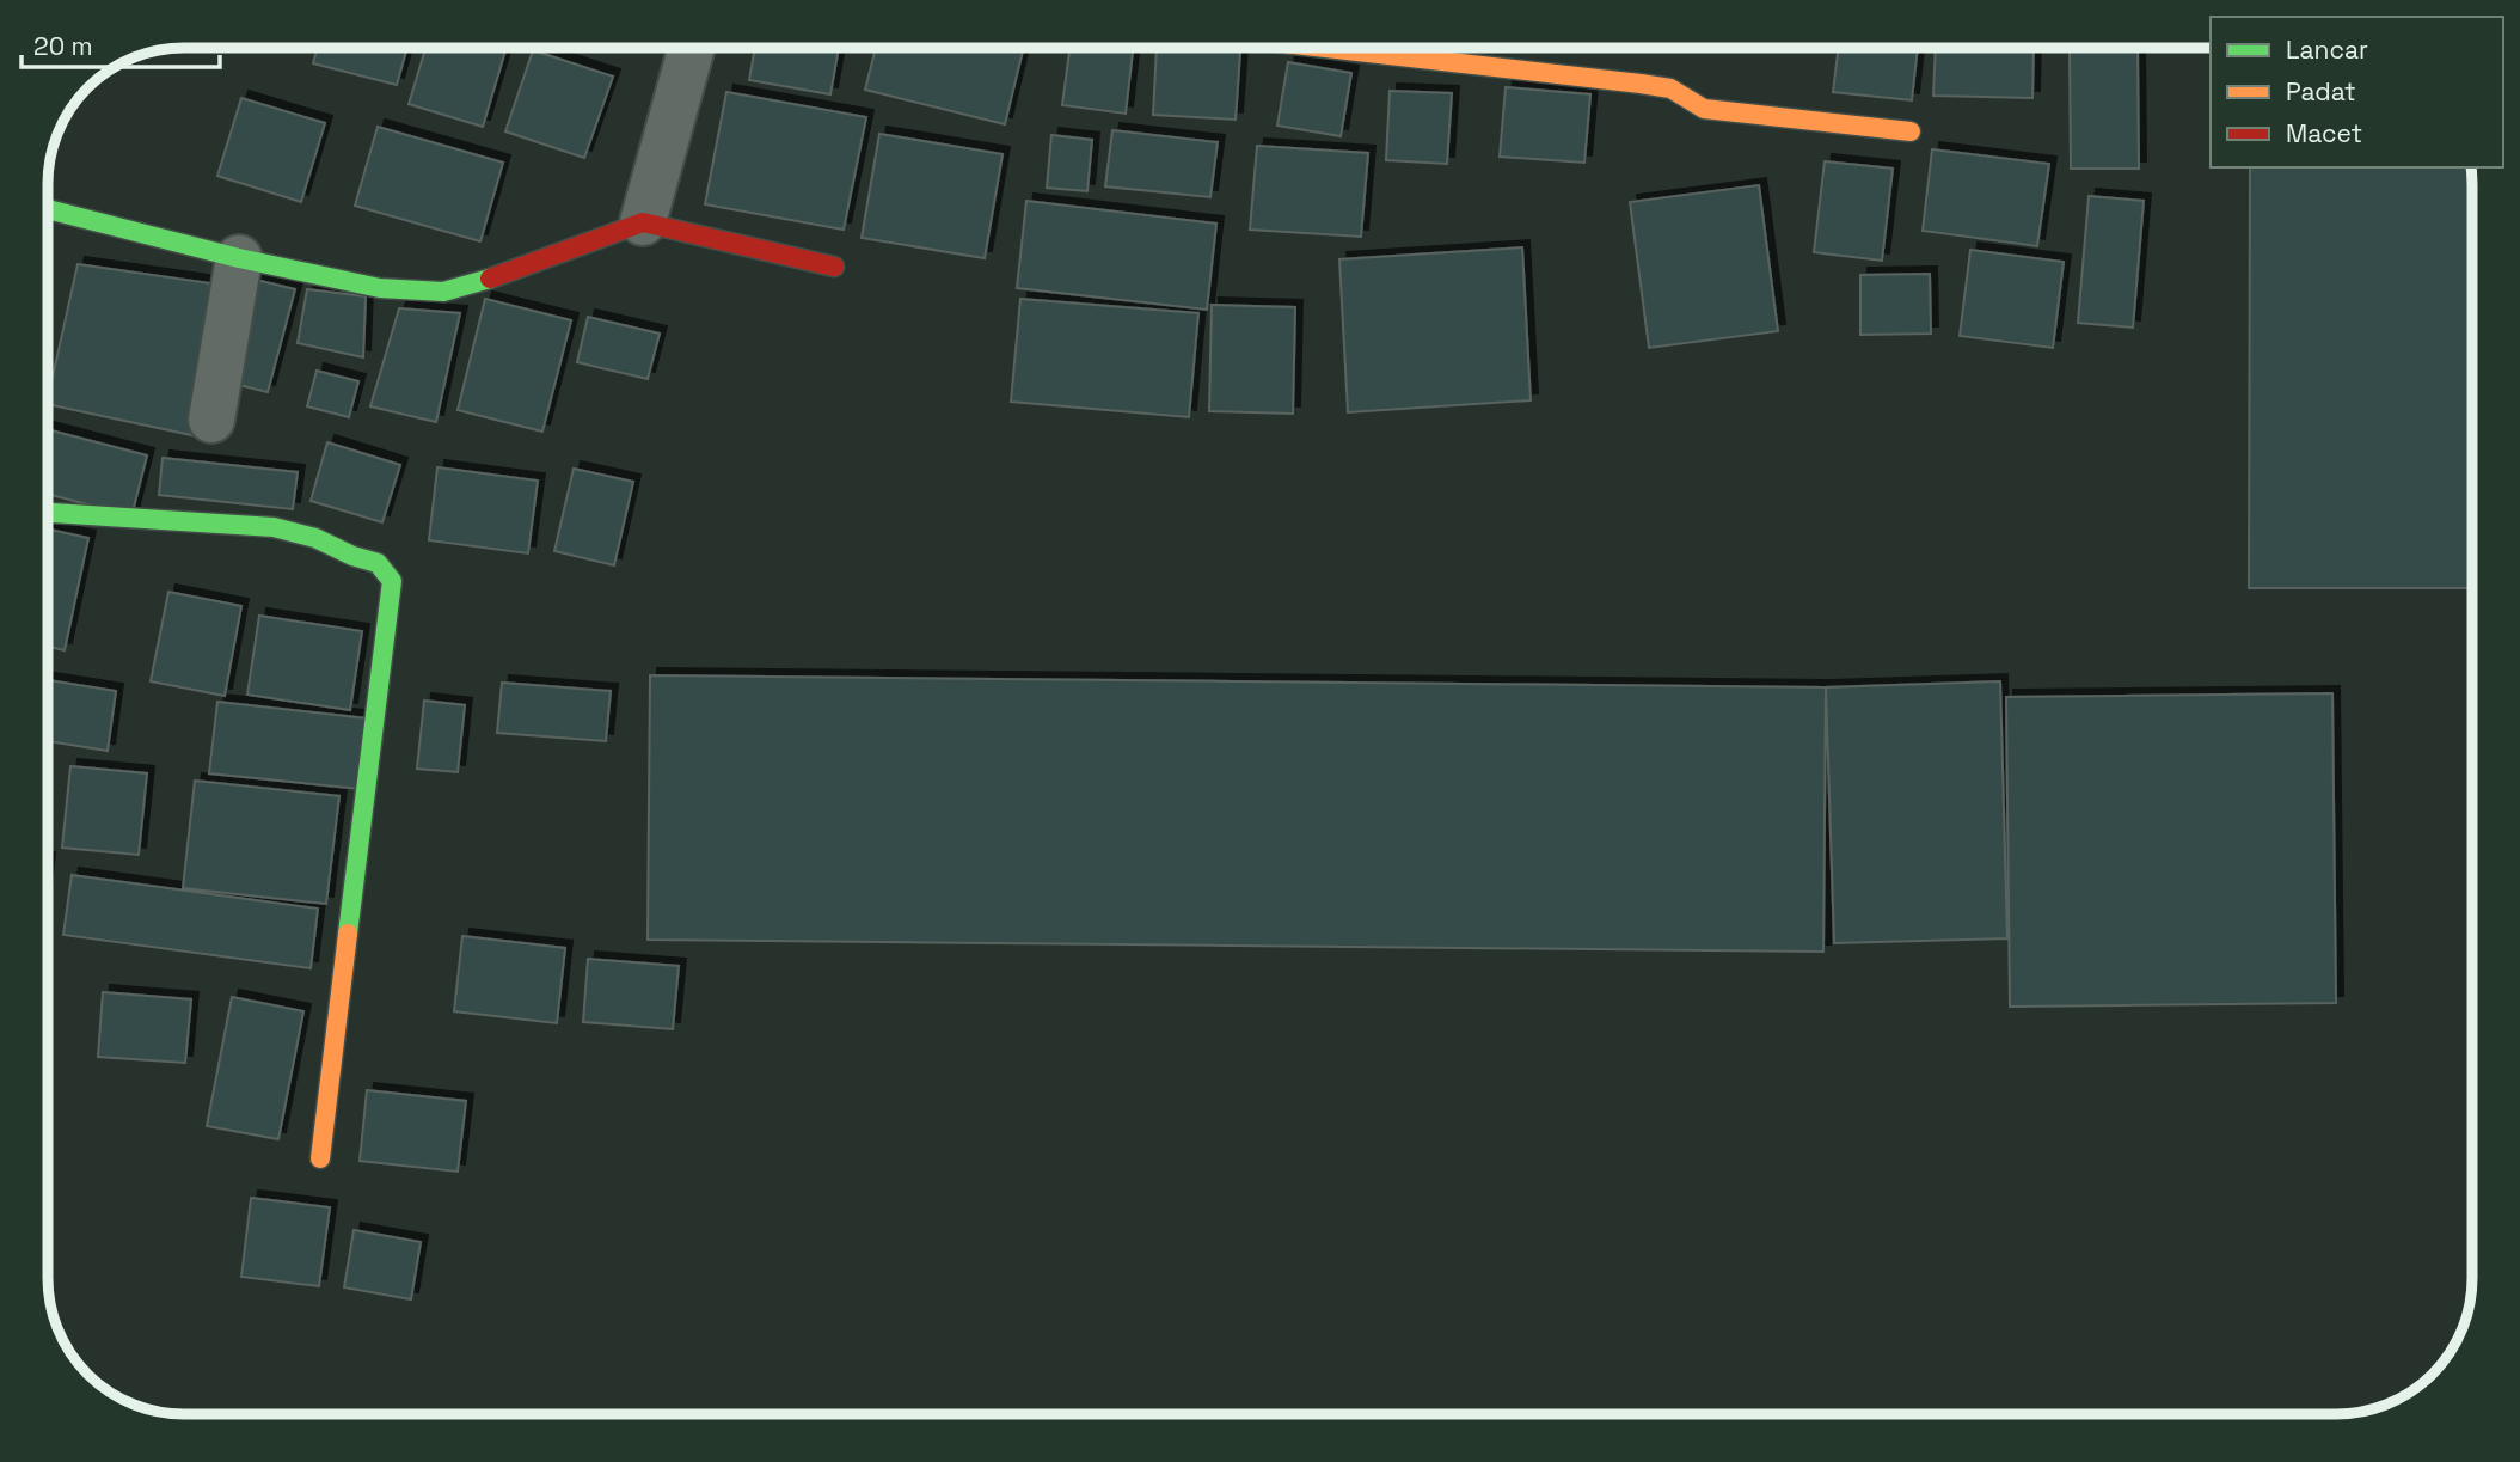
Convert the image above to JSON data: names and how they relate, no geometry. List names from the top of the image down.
{
  "legend": ["Lancar", "Padat", "Macet"],
  "scale_bar": "20 m"
}
